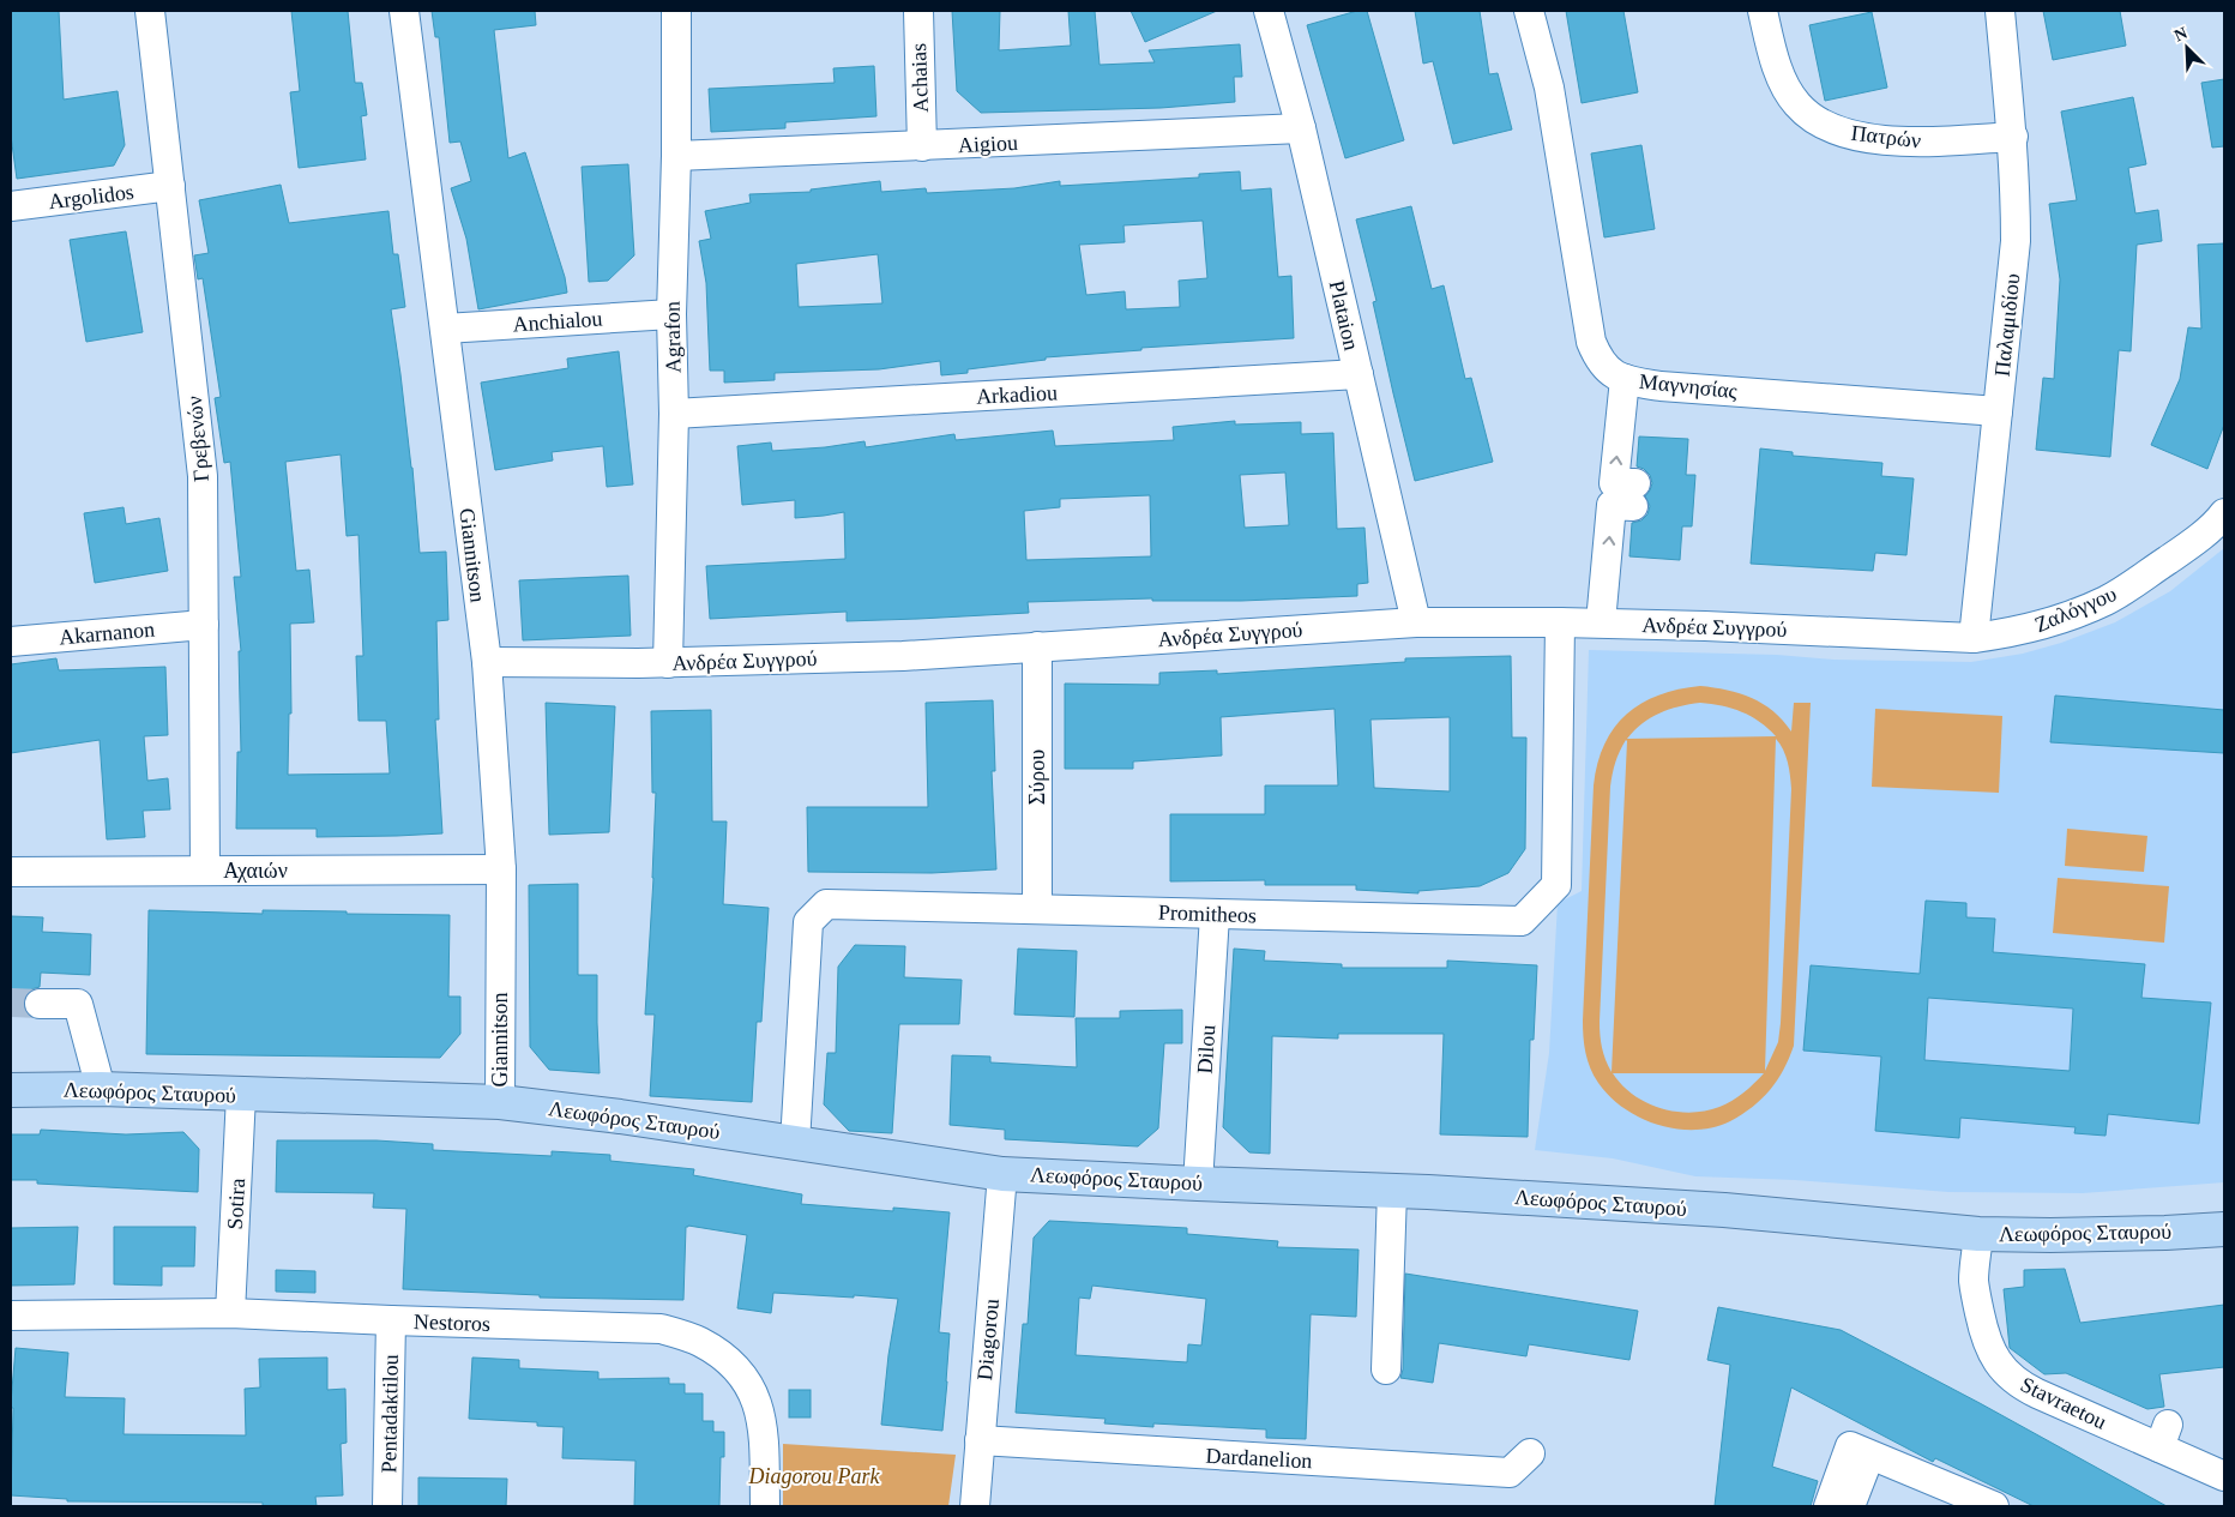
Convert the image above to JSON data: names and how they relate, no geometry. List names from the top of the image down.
{
  "streets": {
    "main road": ["Λεωφόρος Σταυρού"],
    "street": [
      "Achaias",
      "Πατρών",
      "Aigiou",
      "Argolidos",
      "Plataion",
      "Anchialou",
      "Παλαμιδίου",
      "Agrafon",
      "Μαγνησίας",
      "Arkadiou",
      "Γρεβενών",
      "Giannitson",
      "Ζαλόγγου",
      "Ανδρέα Συγγρού",
      "Akarnanon",
      "Σύρου",
      "Αχαιών",
      "Promitheos",
      "Dilou",
      "Sotira",
      "Nestoros",
      "Diagorou",
      "Stavraetou",
      "Pentadaktilou",
      "Dardanelion"
    ]
  },
  "crossings": [
    ["Achaias", "Aigiou"],
    ["Πατρών", "Παλαμιδίου"],
    ["Aigiou", "Plataion"],
    ["Aigiou", "Agrafon"],
    ["Argolidos", "Γρεβενών"],
    ["Plataion", "Arkadiou"],
    ["Plataion", "Ανδρέα Συγγρού"],
    ["Anchialou", "Agrafon"],
    ["Anchialou", "Giannitson"],
    ["Παλαμιδίου", "Μαγνησίας"],
    ["Παλαμιδίου", "Ζαλόγγου"],
    ["Παλαμιδίου", "Ανδρέα Συγγρού"],
    ["Agrafon", "Arkadiou"],
    ["Agrafon", "Ανδρέα Συγγρού"],
    ["Γρεβενών", "Akarnanon"],
    ["Γρεβενών", "Αχαιών"],
    ["Giannitson", "Ανδρέα Συγγρού"],
    ["Giannitson", "Αχαιών"],
    ["Giannitson", "Λεωφόρος Σταυρού"],
    ["Ζαλόγγου", "Ανδρέα Συγγρού"],
    ["Ανδρέα Συγγρού", "Σύρου"],
    ["Ανδρέα Συγγρού", "Promitheos"],
    ["Σύρου", "Promitheos"],
    ["Promitheos", "Dilou"],
    ["Promitheos", "Λεωφόρος Σταυρού"],
    ["Dilou", "Λεωφόρος Σταυρού"],
    ["Λεωφόρος Σταυρού", "Sotira"],
    ["Λεωφόρος Σταυρού", "Diagorou"],
    ["Λεωφόρος Σταυρού", "Stavraetou"],
    ["Sotira", "Nestoros"],
    ["Nestoros", "Pentadaktilou"],
    ["Diagorou", "Dardanelion"]
  ],
  "parks": ["Diagorou Park"],
  "north": "top left"
}
